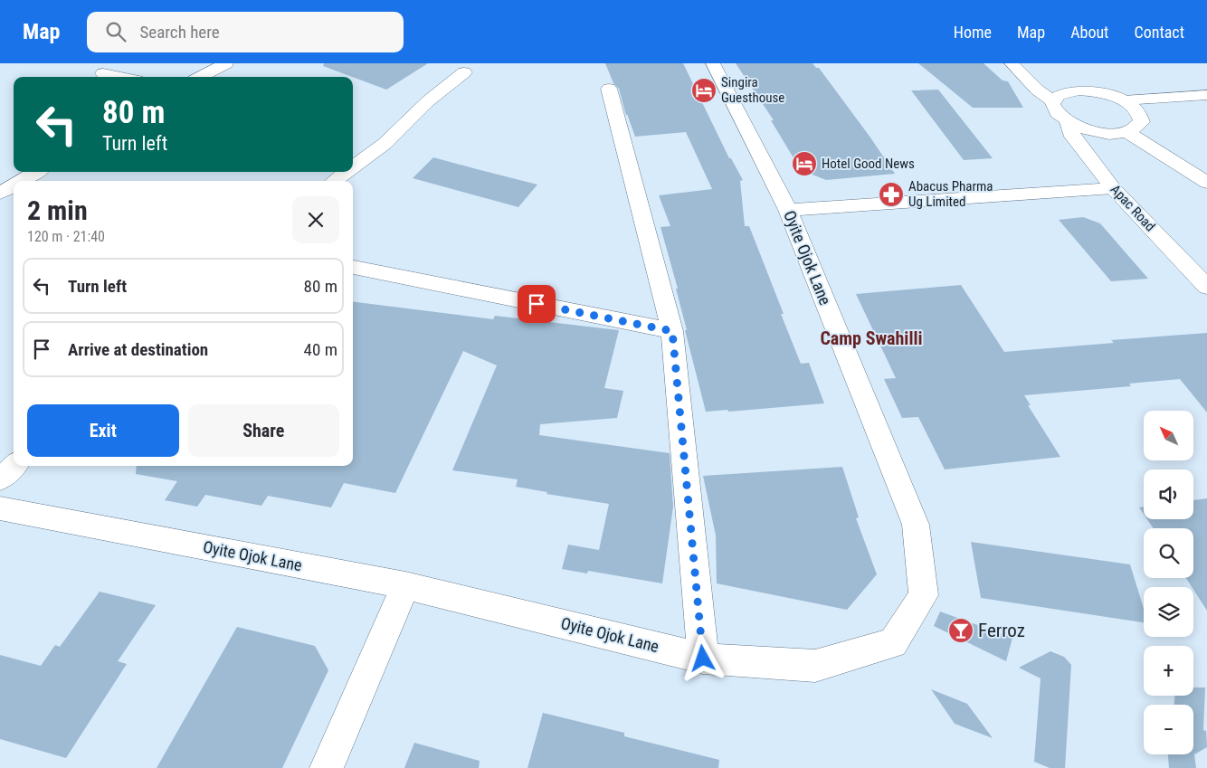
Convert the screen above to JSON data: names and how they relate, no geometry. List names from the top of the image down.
{
  "streets": {
    "street": ["Apac Road", "Oyite Ojok Lane"]
  },
  "districts": ["Camp Swahilli"],
  "places": {
    "hotel": ["Singira Guesthouse", "Hotel Good News"],
    "pharmacy": ["Abacus Pharma Ug Limited"],
    "bar": ["Ferroz"]
  },
  "north": "top left",
  "page": {
    "header": "Map",
    "search": "Search here",
    "nav": [
      "Home",
      "Map",
      "About",
      "Contact"
    ],
    "turn": ["80 m", "Turn left"],
    "heading": ["2 min", "120 m · 21:40"],
    "list": [
      {
        "name": "Turn left",
        "value": "80 m"
      },
      {
        "name": "Arrive at destination",
        "value": "40 m"
      }
    ],
    "buttons": ["Exit", "Share"],
    "map_buttons": ["+", "−"]
  }
}
